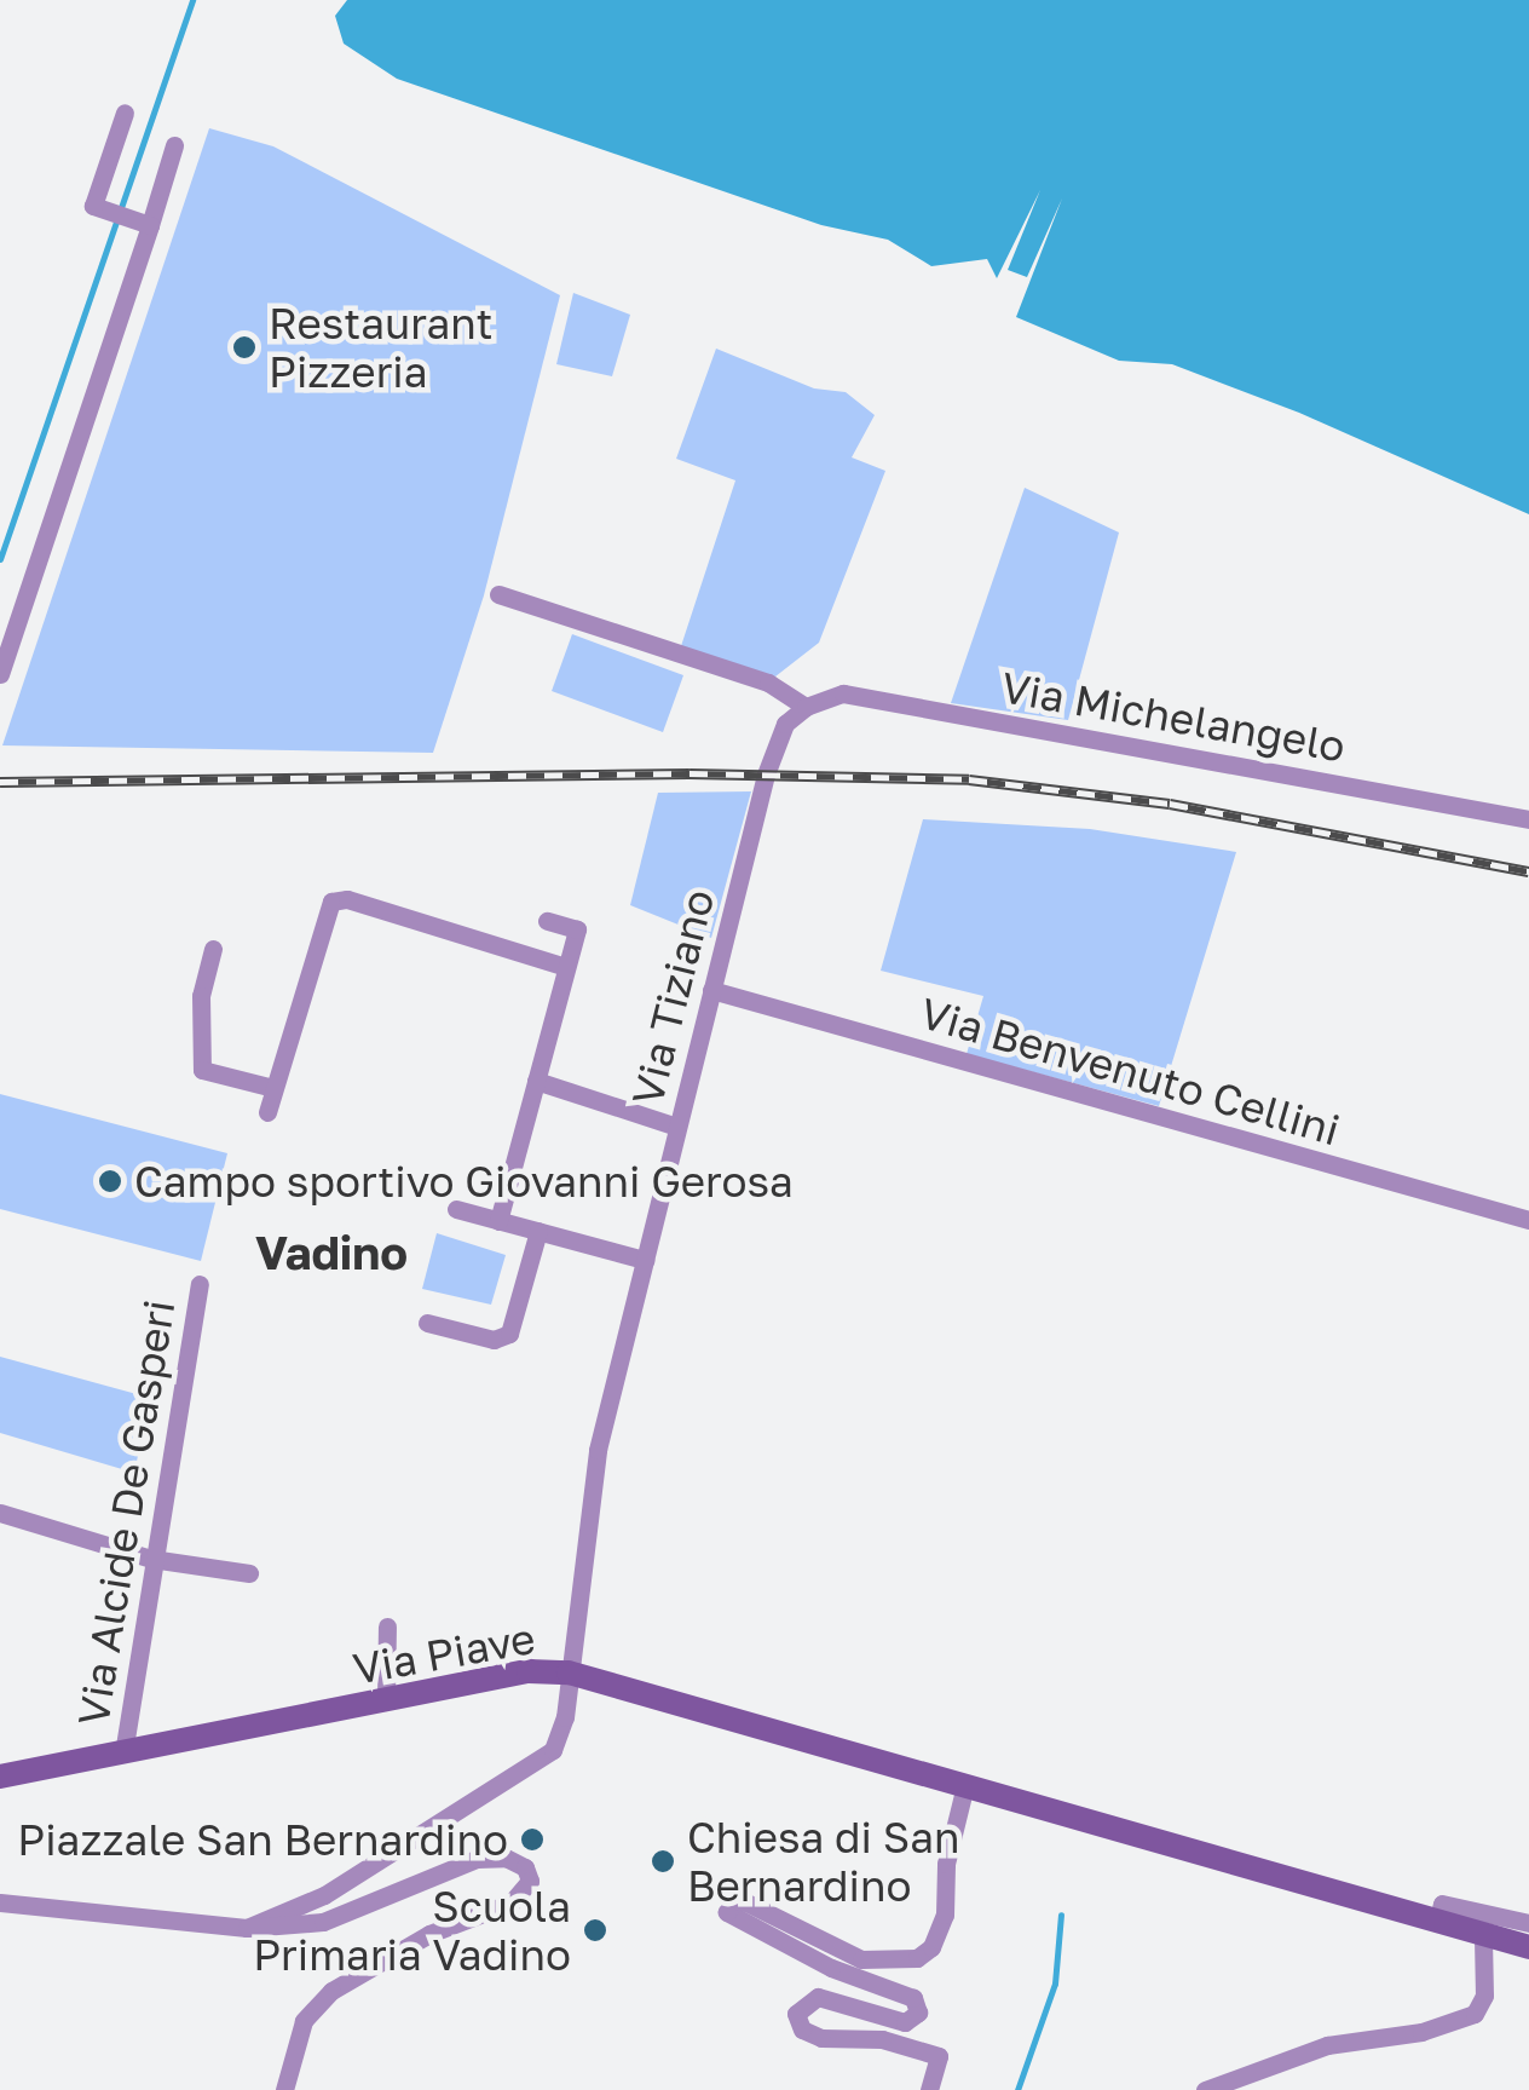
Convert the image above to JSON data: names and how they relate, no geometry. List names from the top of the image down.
{
  "streets": {
    "main road": ["Via Piave"],
    "street": [
      "Via Michelangelo",
      "Via Tiziano",
      "Via Benvenuto Cellini",
      "Via Alcide De Gasperi"
    ]
  },
  "crossings": [
    ["Via Michelangelo", "Via Tiziano"],
    ["Via Tiziano", "Via Benvenuto Cellini"],
    ["Via Tiziano", "Via Piave"],
    ["Via Alcide De Gasperi", "Via Piave"]
  ],
  "districts": ["Vadino"],
  "places": [
    "Restaurant Pizzeria",
    "Campo sportivo Giovanni Gerosa",
    "Piazzale San Bernardino",
    "Chiesa di San Bernardino",
    "Scuola Primaria Vadino"
  ]
}
